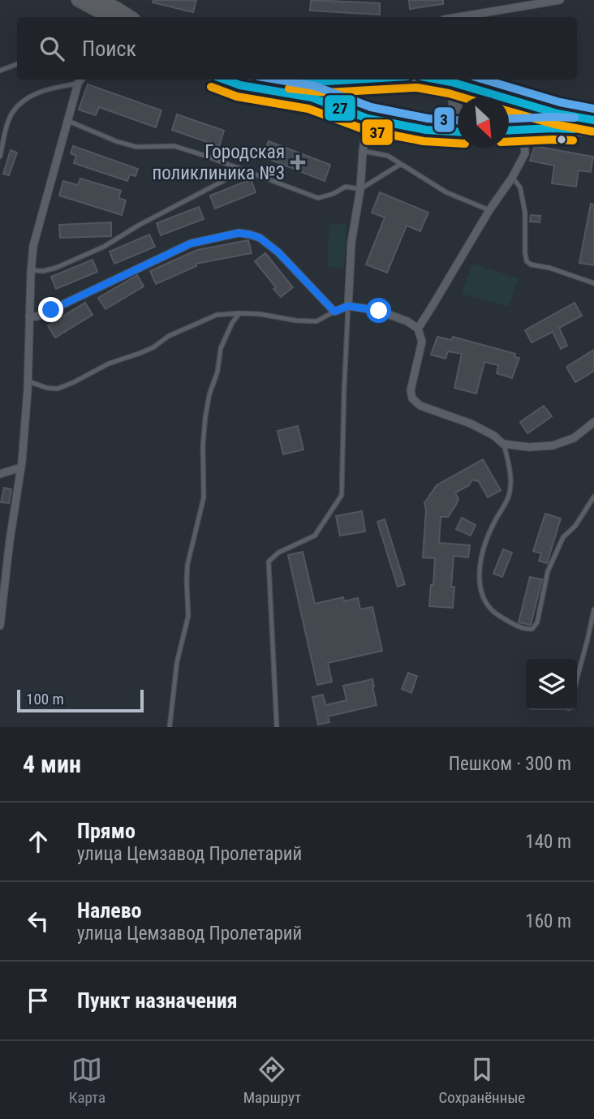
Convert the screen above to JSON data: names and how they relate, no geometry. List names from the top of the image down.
{
  "places": {
    "health": ["Городская поликлиника №3"]
  },
  "lines": ["transit line 27", "transit line 3", "transit line 37"],
  "scale_bar": "100 m",
  "north": "bottom right",
  "page": {
    "search": "Поиск",
    "scale": "100 m",
    "heading": ["4 мин", "Пешком · 300 m"],
    "list": [
      ["Прямо", "улица Цемзавод Пролетарий", "140 m"],
      ["Налево", "улица Цемзавод Пролетарий", "160 m"],
      "Пункт назначения"
    ],
    "nav": ["Карта", "Маршрут", "Сохранённые"]
  }
}
